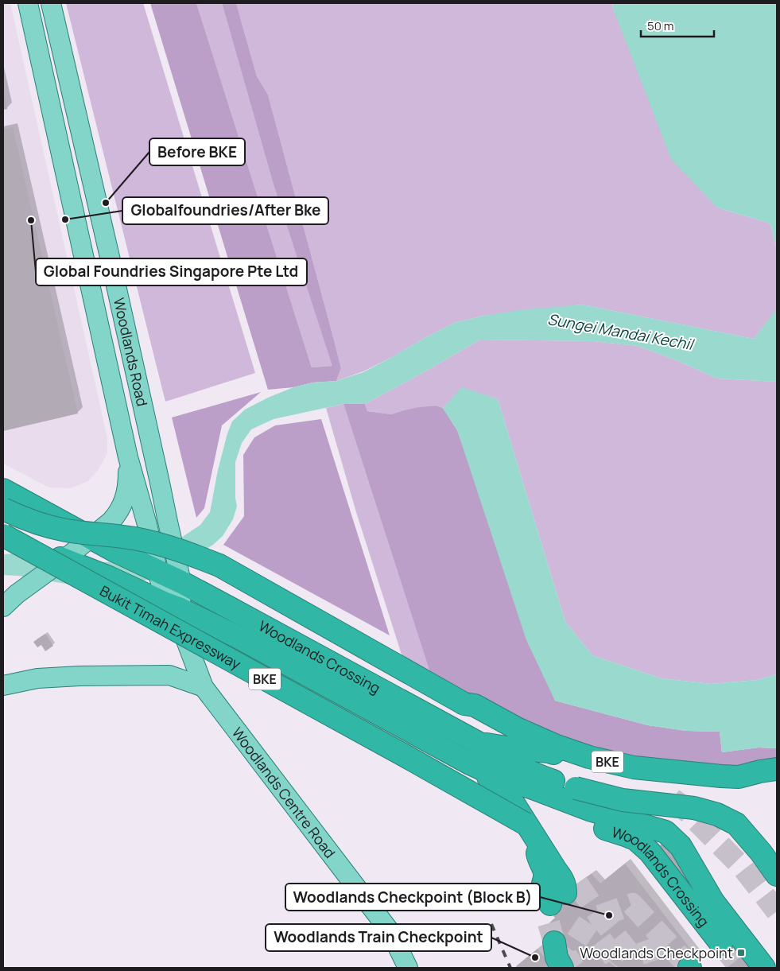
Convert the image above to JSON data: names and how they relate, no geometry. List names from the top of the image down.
{
  "streets": {
    "highway": ["Bukit Timah Expressway", "Woodlands Crossing", "BKE"],
    "main road": ["Woodlands Road", "Woodlands Centre Road"]
  },
  "crossings": [
    ["Woodlands Road", "Woodlands Crossing"],
    ["Woodlands Road", "Woodlands Centre Road"],
    ["Bukit Timah Expressway", "Woodlands Crossing"],
    ["Woodlands Crossing", "BKE"],
    ["Woodlands Crossing", "Woodlands Centre Road"]
  ],
  "water": ["Sungei Mandai Kechil"],
  "places": {
    "other": [
      "Before BKE",
      "Globalfoundries/After Bke",
      "Global Foundries Singapore Pte Ltd",
      "Woodlands Checkpoint (Block B)",
      "Woodlands Train Checkpoint"
    ],
    "transit": ["Woodlands Checkpoint"]
  },
  "scale_bar": "50 m"
}
